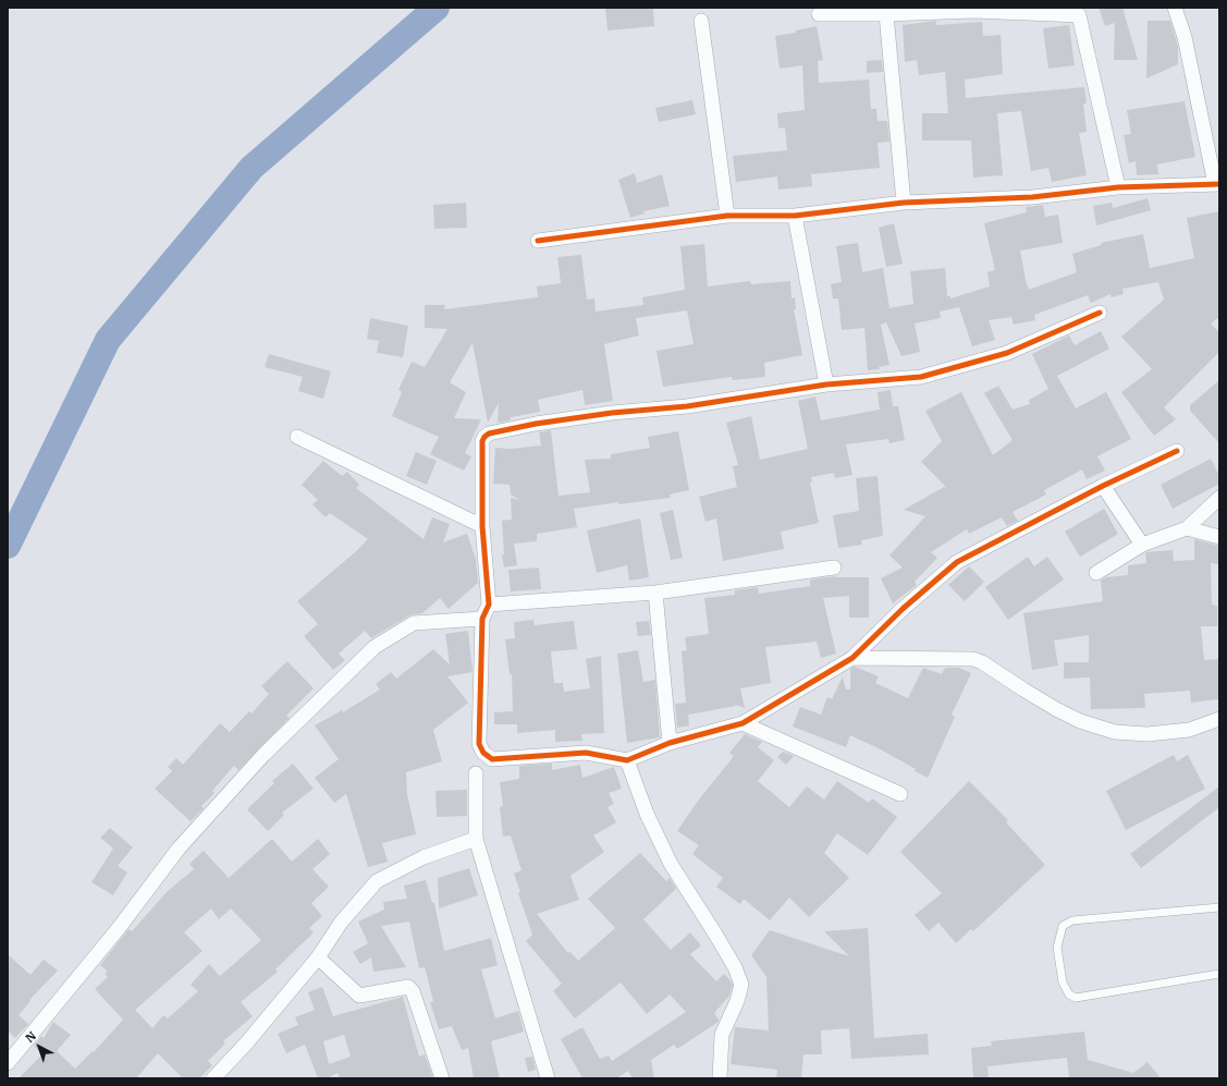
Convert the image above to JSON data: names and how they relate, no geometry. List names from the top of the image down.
{
  "north": "top left"
}
